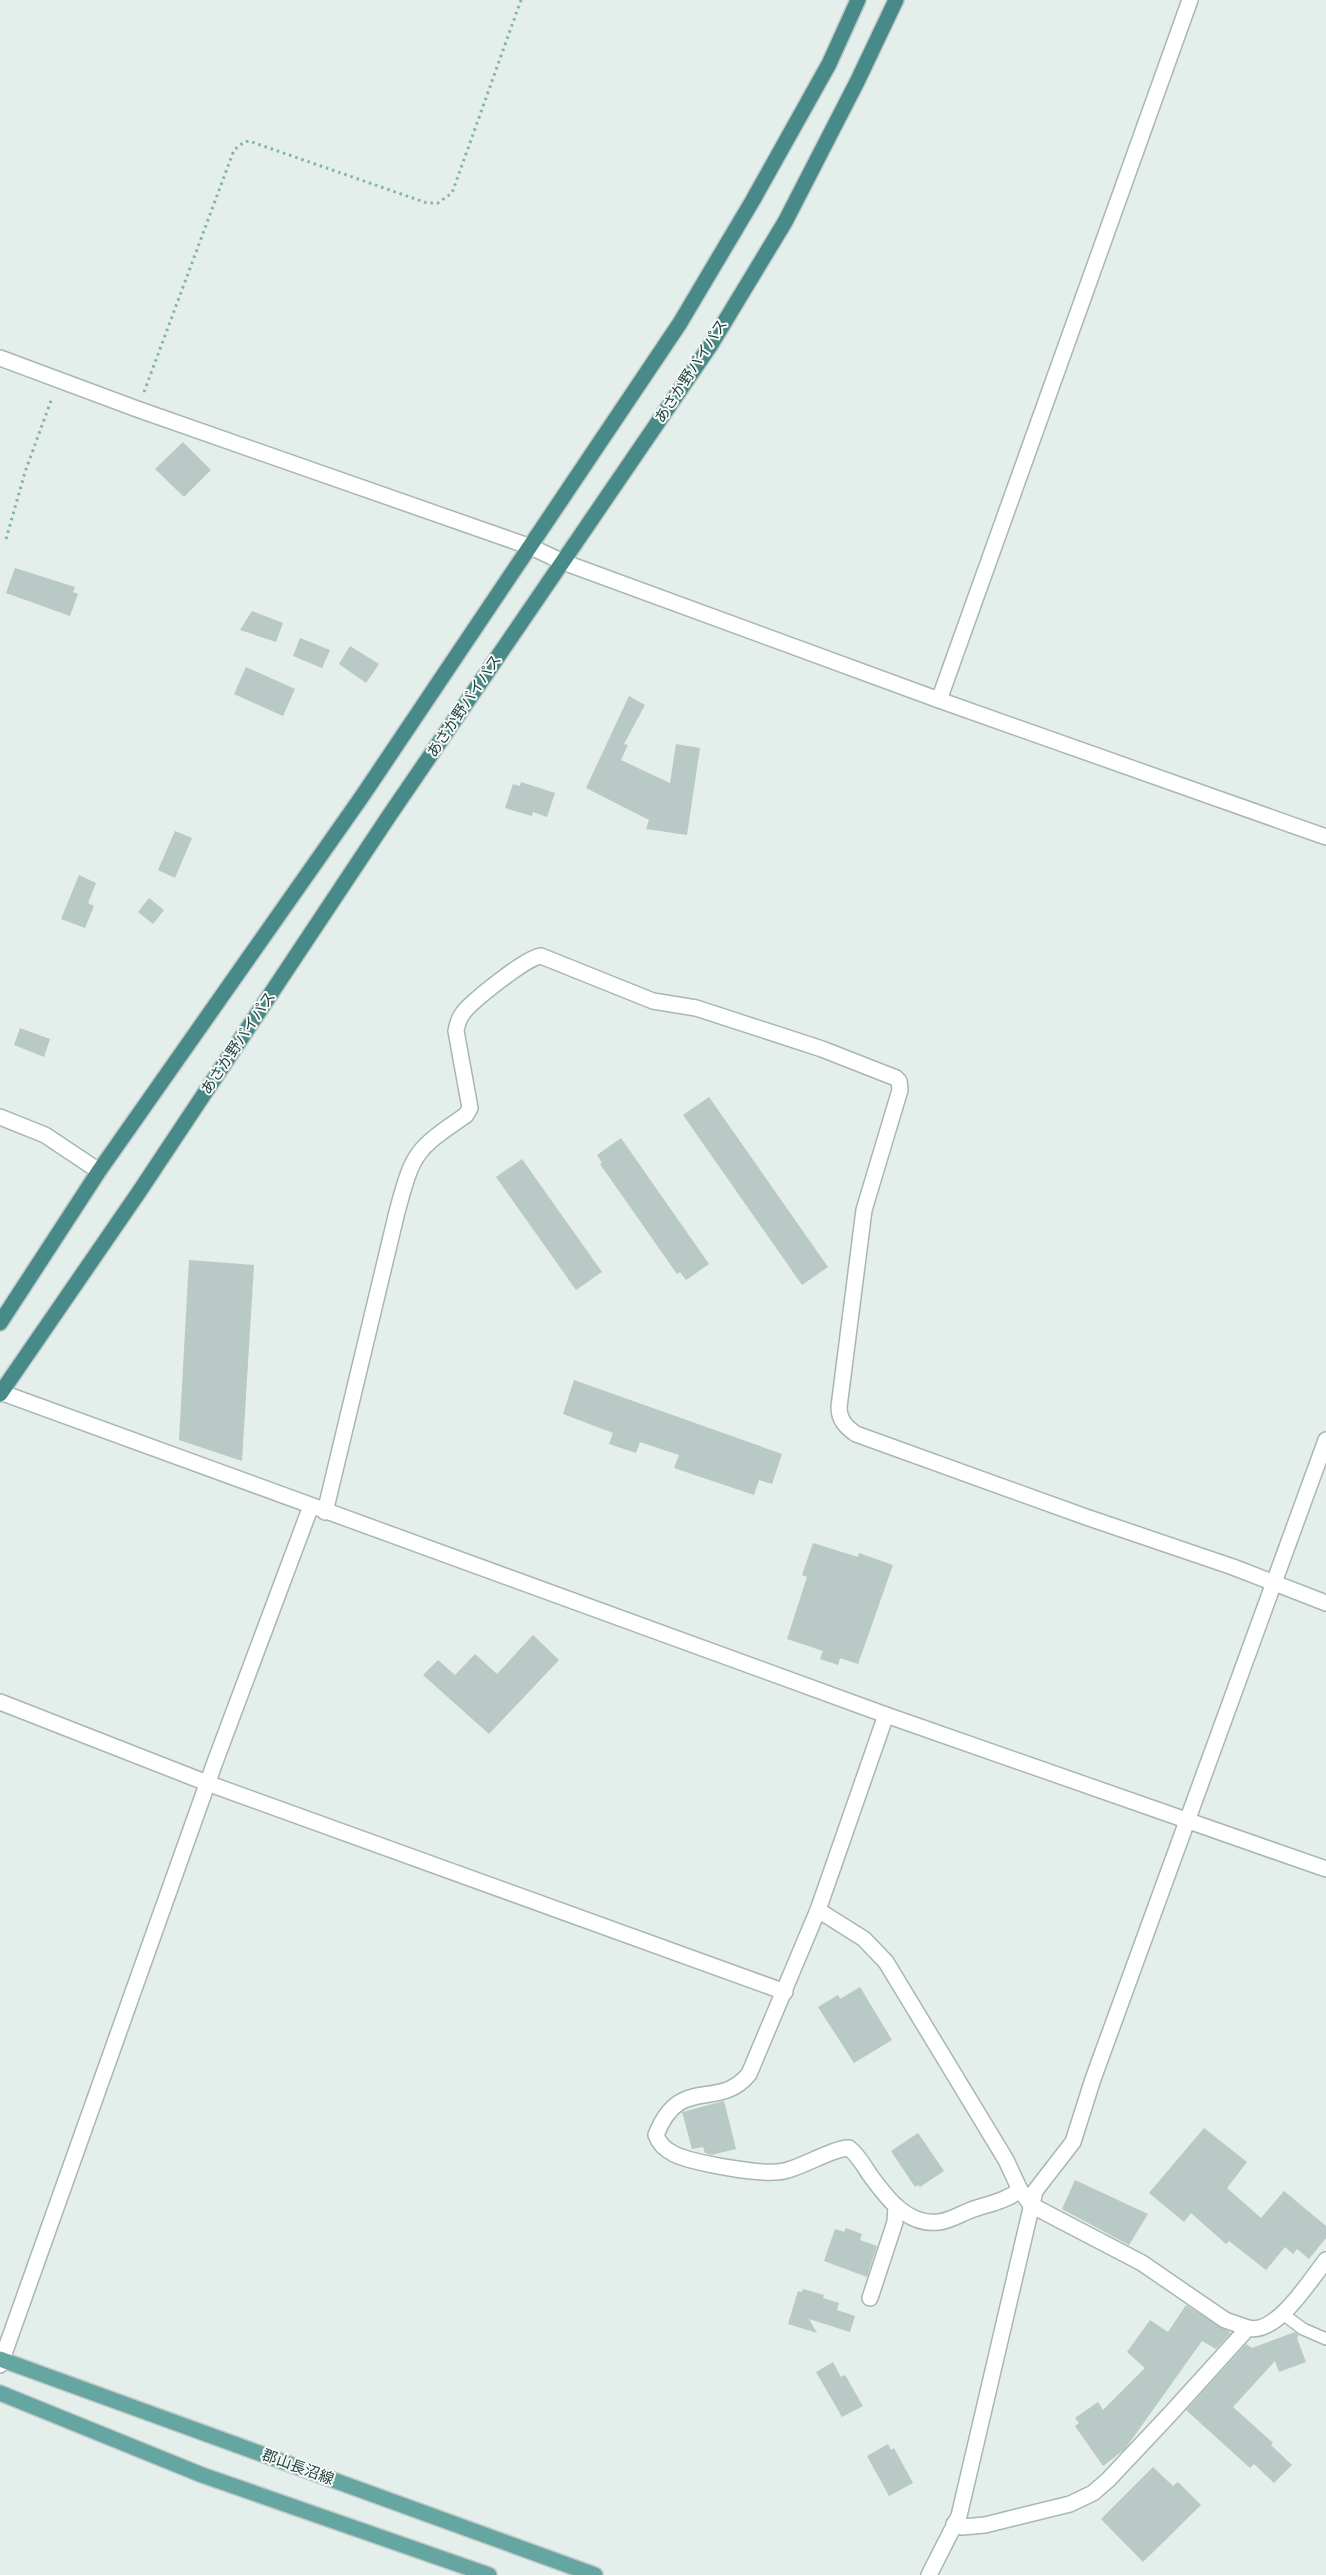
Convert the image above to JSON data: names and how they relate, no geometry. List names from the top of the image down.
{
  "streets": {
    "highway": ["あさか野バイパス"],
    "main road": ["郡山長沼線"]
  }
}
